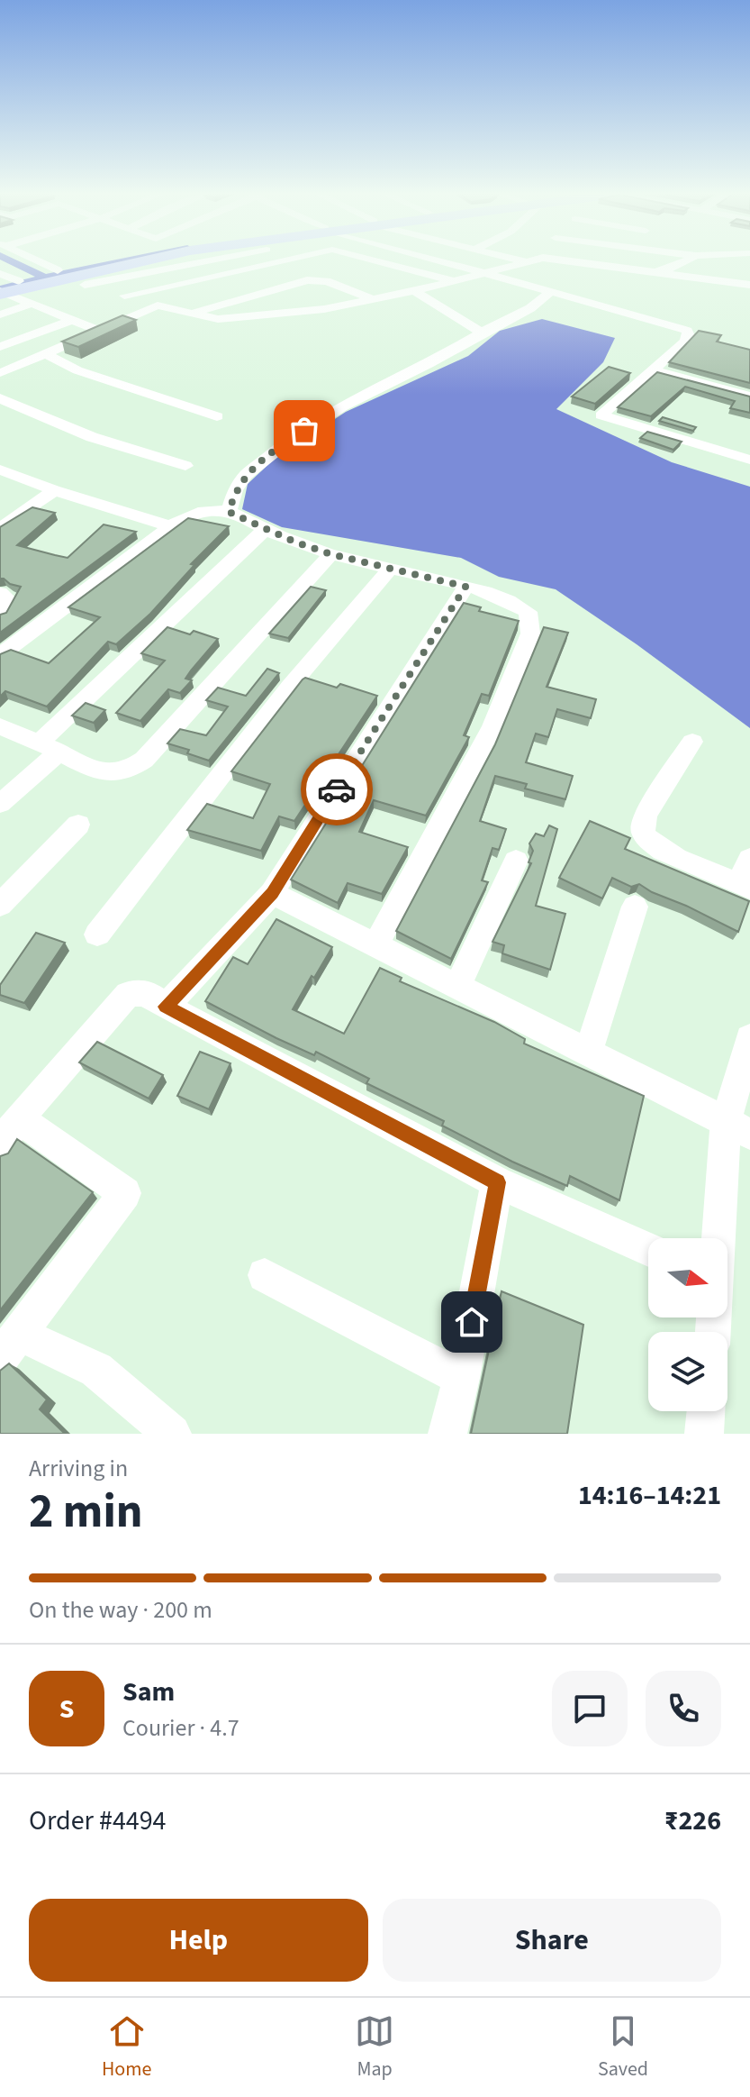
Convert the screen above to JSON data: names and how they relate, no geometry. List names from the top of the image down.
{
  "north": "right",
  "page": {
    "heading": ["2 min", "Arriving in", "14:16–14:21"],
    "panel": [
      "Sam",
      "Courier · 4.7",
      "Order #4494",
      "₹226"
    ],
    "bar": "On the way · 200 m",
    "round": "S",
    "buttons": ["Help", "Share"],
    "tabs": ["Home", "Map", "Saved"]
  }
}
